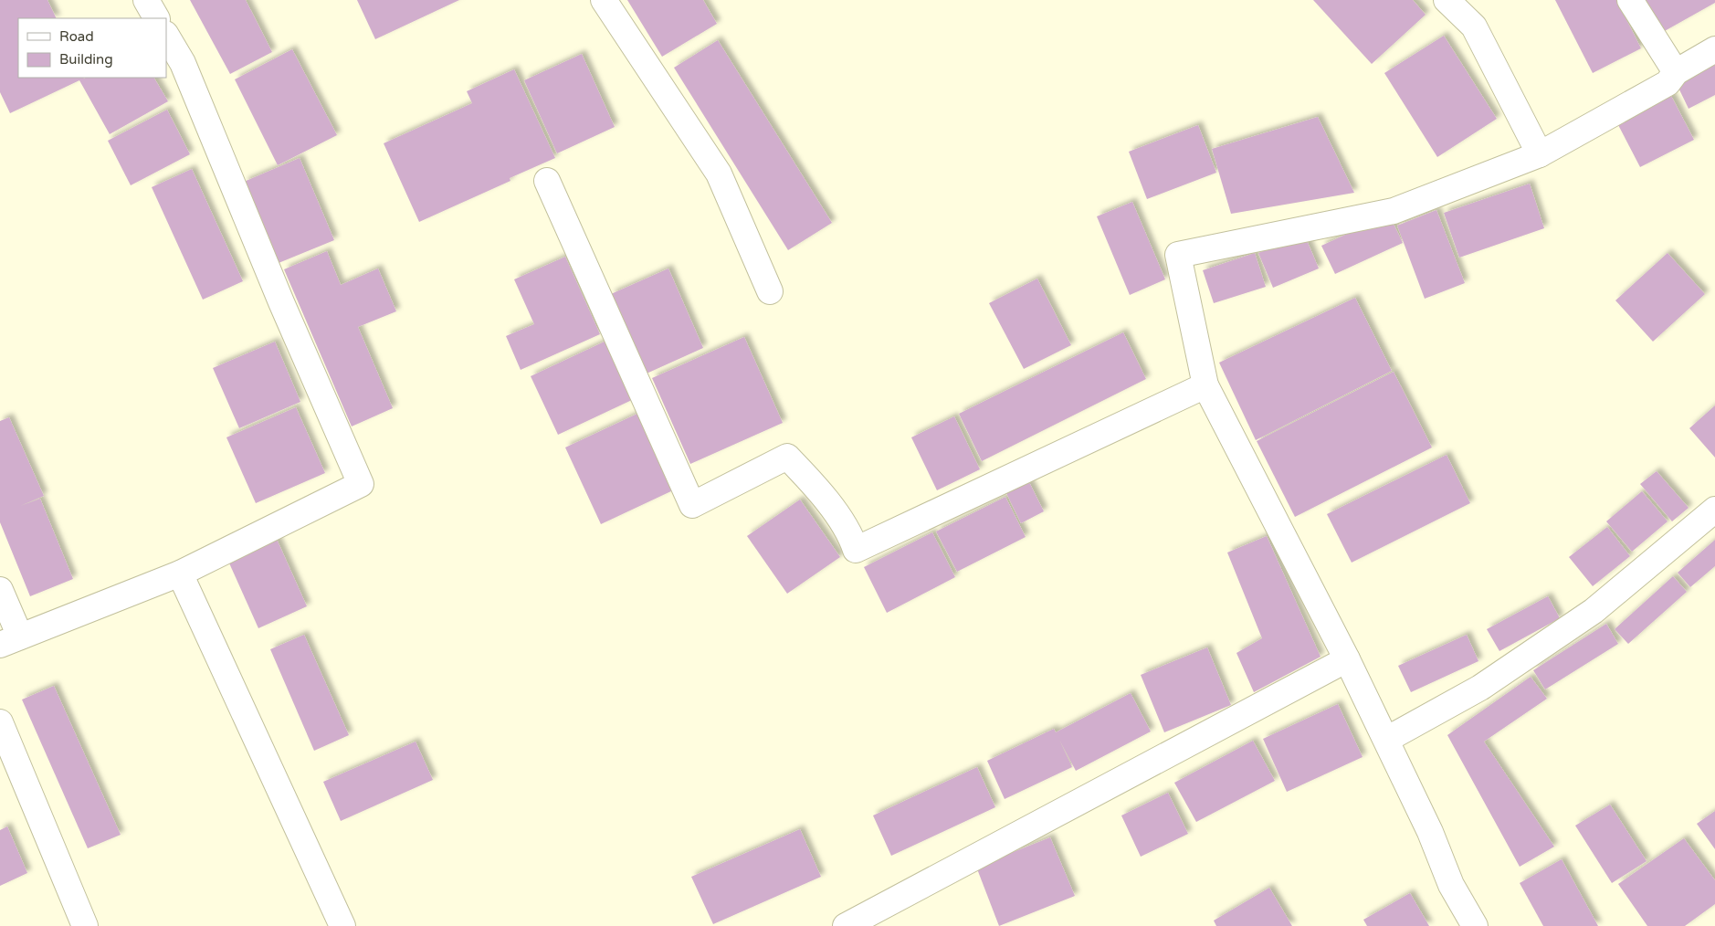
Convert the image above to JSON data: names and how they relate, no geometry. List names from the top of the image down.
{
  "legend": ["Road", "Building"]
}
